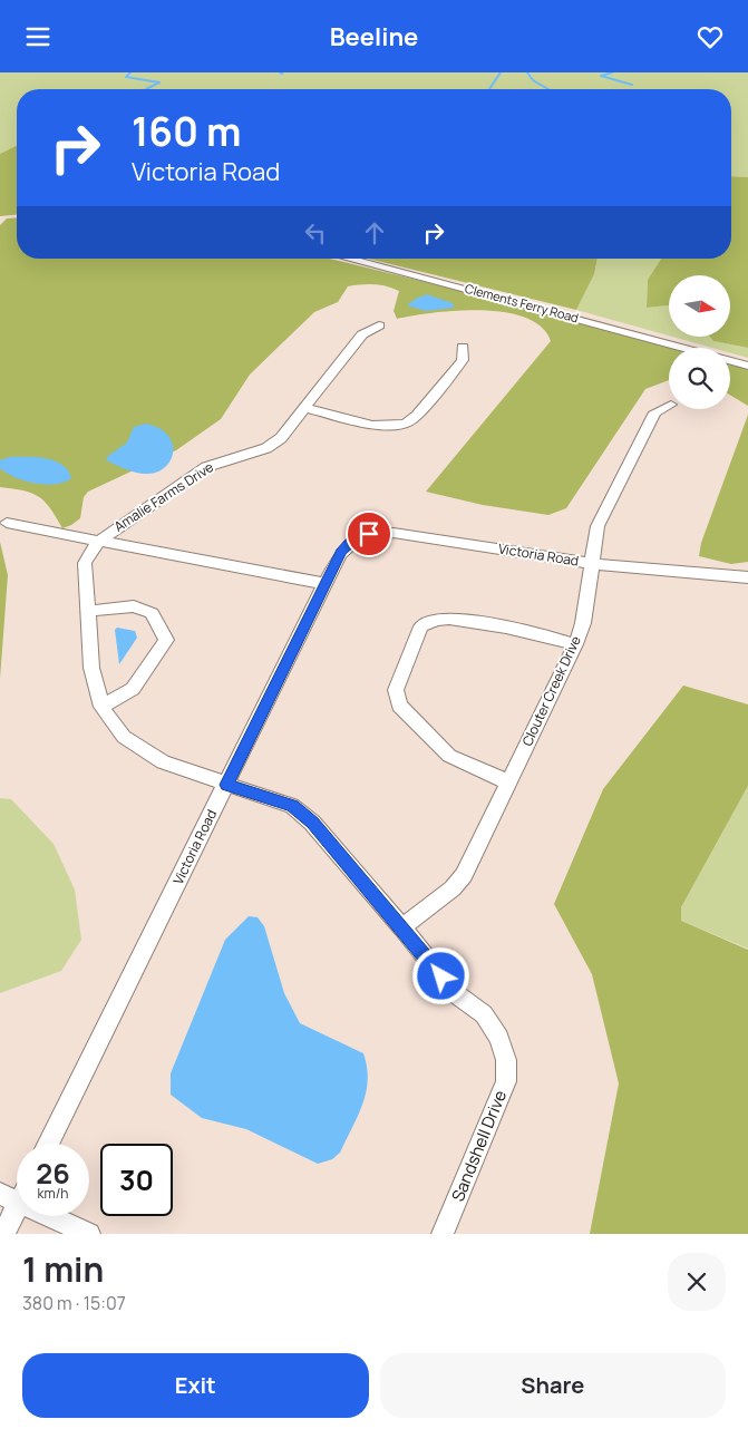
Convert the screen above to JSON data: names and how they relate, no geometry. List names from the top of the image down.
{
  "streets": {
    "street": [
      "Clements Ferry Road",
      "Amalie Farms Drive",
      "Victoria Road",
      "Clouter Creek Drive",
      "Sandshell Drive"
    ]
  },
  "crossings": [
    ["Amalie Farms Drive", "Sandshell Drive"],
    ["Victoria Road", "Clouter Creek Drive"],
    ["Victoria Road", "Sandshell Drive"],
    ["Clouter Creek Drive", "Sandshell Drive"]
  ],
  "north": "right",
  "page": {
    "header": "Beeline",
    "turn": ["160 m", "Victoria Road"],
    "speed": "26 km/h",
    "limit": "30",
    "heading": ["1 min", "380 m · 15:07"],
    "buttons": ["Exit", "Share"]
  }
}
